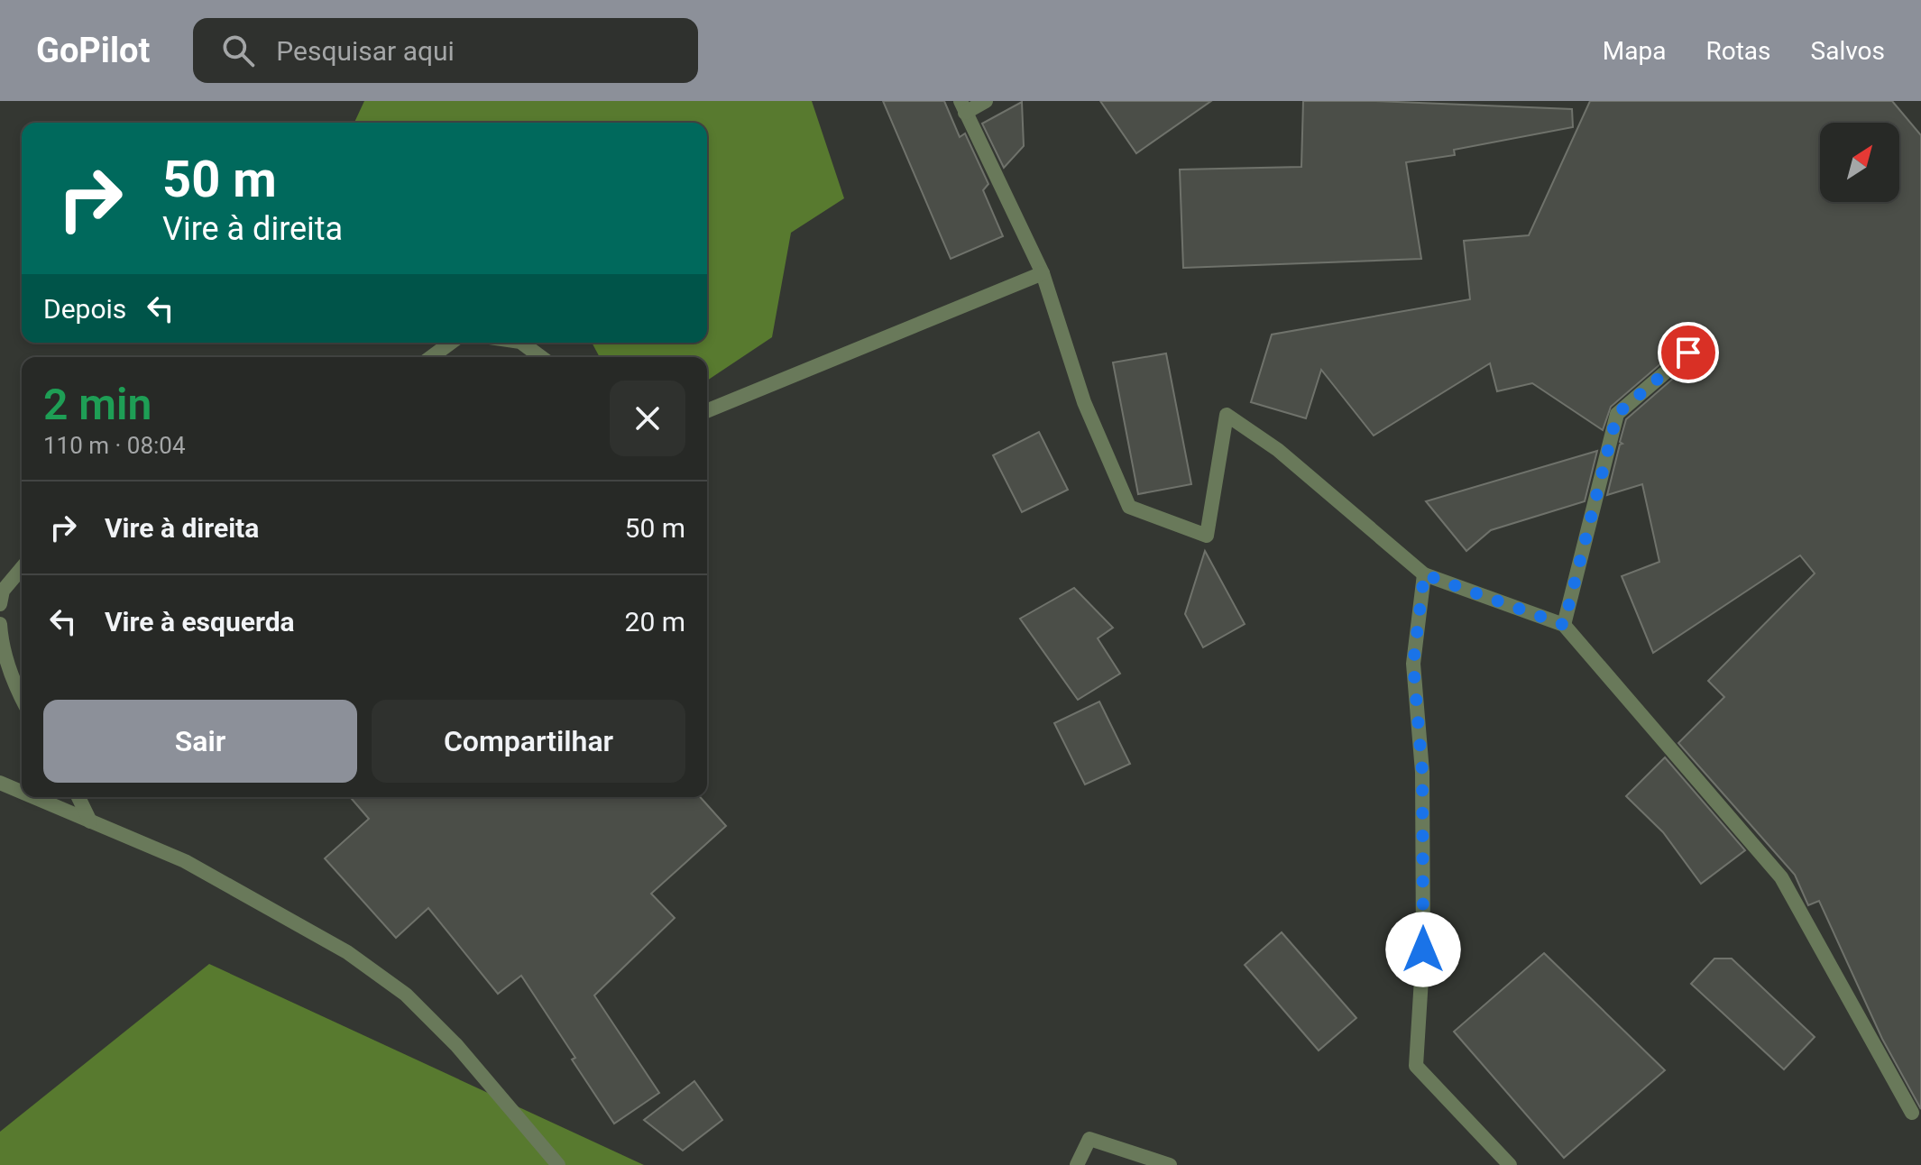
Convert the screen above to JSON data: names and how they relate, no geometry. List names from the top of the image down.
{
  "north": "top right",
  "page": {
    "header": "GoPilot",
    "search": "Pesquisar aqui",
    "nav": ["Mapa", "Rotas", "Salvos"],
    "turn": ["50 m", "Vire à direita"],
    "then": "Depois",
    "heading": ["2 min", "110 m · 08:04"],
    "list": [
      {
        "name": "Vire à direita",
        "value": "50 m"
      },
      {
        "name": "Vire à esquerda",
        "value": "20 m"
      }
    ],
    "buttons": ["Sair", "Compartilhar"]
  }
}
